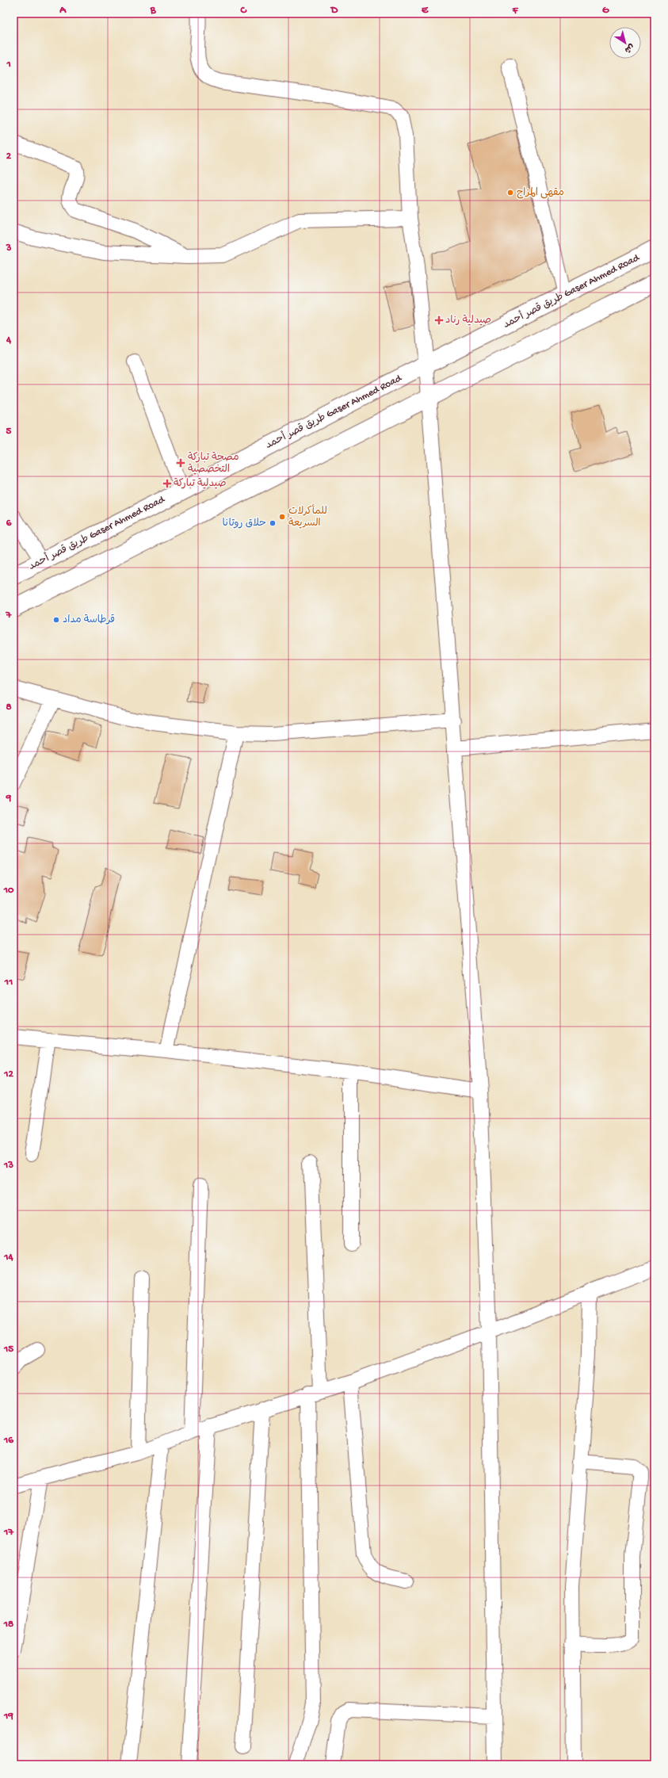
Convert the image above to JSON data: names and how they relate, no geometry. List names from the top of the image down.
{
  "streets": {
    "main road": ["طريق قصر أحمد Gaser Ahmed Road"]
  },
  "places": {
    "other": [
      "مقهى المزاج",
      "للمأكرلات السريعة",
      "حلاق روتانا",
      "قرطاسة مداد"
    ],
    "health": ["صيدلية رناد", "مصحة تباركة التخصصية", "صيدلية تباركة"]
  },
  "north": "bottom right",
  "grid": {
    "columns": [
      "A",
      "B",
      "C",
      "D",
      "E",
      "F",
      "G"
    ],
    "rows": [
      "1",
      "2",
      "3",
      "4",
      "5",
      "6",
      "7",
      "8",
      "9",
      "10",
      "11",
      "12",
      "13",
      "14",
      "15",
      "16",
      "17",
      "18",
      "19"
    ]
  }
}
